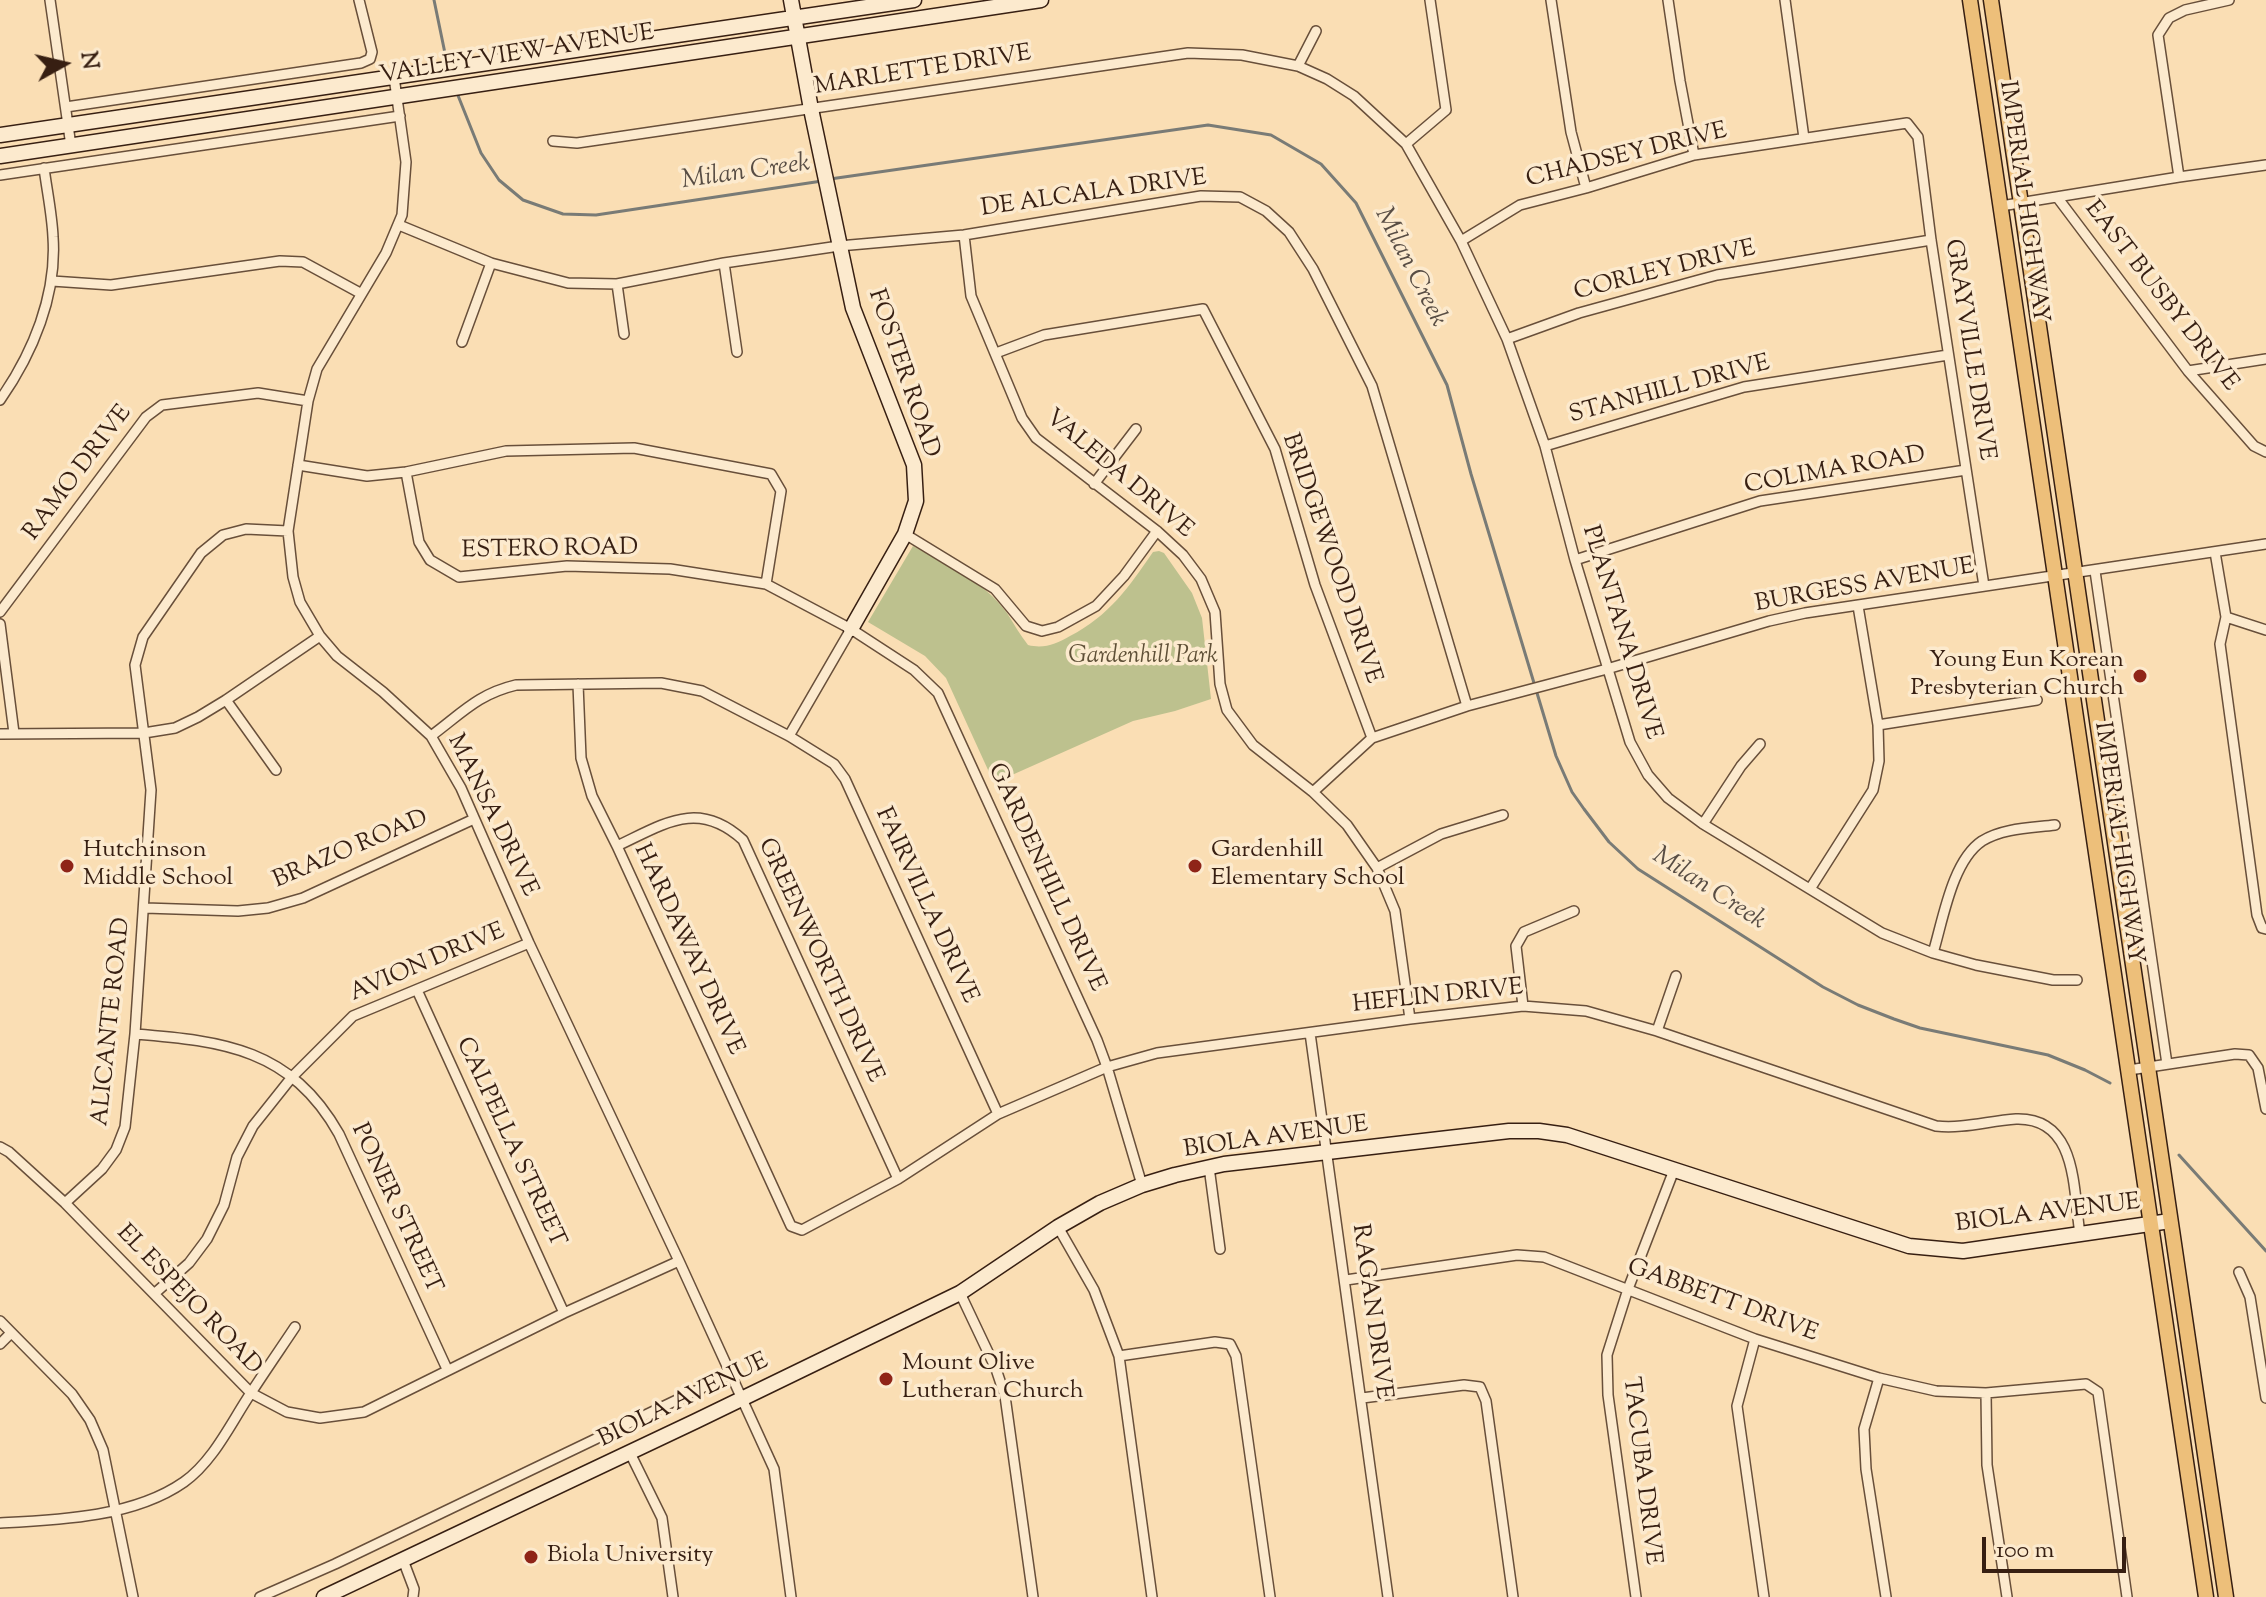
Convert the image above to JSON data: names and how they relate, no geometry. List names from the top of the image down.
{
  "streets": {
    "main road": ["IMPERIAL HIGHWAY"],
    "street": [
      "VALLEY VIEW AVENUE",
      "MARLETTE DRIVE",
      "CHADSEY DRIVE",
      "DE ALCALA DRIVE",
      "CORLEY DRIVE",
      "EAST BUSBY DRIVE",
      "GRAYVILLE DRIVE",
      "FOSTER ROAD",
      "STANHILL DRIVE",
      "COLIMA ROAD",
      "RAMO DRIVE",
      "VALEDA DRIVE",
      "ESTERO ROAD",
      "BRIDGEWOOD DRIVE",
      "BURGESS AVENUE",
      "PLANTANA DRIVE",
      "MANSA DRIVE",
      "BRAZO ROAD",
      "GARDENHILL DRIVE",
      "FAIRVILLA DRIVE",
      "HARDAWAY DRIVE",
      "GREENWORTH DRIVE",
      "AVION DRIVE",
      "HEFLIN DRIVE",
      "ALICANTE ROAD",
      "BIOLA AVENUE",
      "CALPELLA STREET",
      "PONER STREET",
      "EL ESPEJO ROAD",
      "GABBETT DRIVE",
      "RAGAN DRIVE",
      "TACUBA DRIVE"
    ]
  },
  "crossings": [
    ["VALLEY VIEW AVENUE", "FOSTER ROAD"],
    ["VALLEY VIEW AVENUE", "MANSA DRIVE"],
    ["MARLETTE DRIVE", "FOSTER ROAD"],
    ["MARLETTE DRIVE", "PLANTANA DRIVE"],
    ["CHADSEY DRIVE", "GRAYVILLE DRIVE"],
    ["CHADSEY DRIVE", "PLANTANA DRIVE"],
    ["DE ALCALA DRIVE", "FOSTER ROAD"],
    ["DE ALCALA DRIVE", "VALEDA DRIVE"],
    ["DE ALCALA DRIVE", "BURGESS AVENUE"],
    ["DE ALCALA DRIVE", "MANSA DRIVE"],
    ["IMPERIAL HIGHWAY", "BURGESS AVENUE"],
    ["IMPERIAL HIGHWAY", "BIOLA AVENUE"],
    ["CORLEY DRIVE", "GRAYVILLE DRIVE"],
    ["CORLEY DRIVE", "PLANTANA DRIVE"],
    ["GRAYVILLE DRIVE", "STANHILL DRIVE"],
    ["GRAYVILLE DRIVE", "COLIMA ROAD"],
    ["GRAYVILLE DRIVE", "BURGESS AVENUE"],
    ["FOSTER ROAD", "ESTERO ROAD"],
    ["FOSTER ROAD", "GARDENHILL DRIVE"],
    ["FOSTER ROAD", "FAIRVILLA DRIVE"],
    ["STANHILL DRIVE", "PLANTANA DRIVE"],
    ["COLIMA ROAD", "PLANTANA DRIVE"],
    ["RAMO DRIVE", "MANSA DRIVE"],
    ["VALEDA DRIVE", "BRIDGEWOOD DRIVE"],
    ["VALEDA DRIVE", "BURGESS AVENUE"],
    ["VALEDA DRIVE", "HEFLIN DRIVE"],
    ["ESTERO ROAD", "GARDENHILL DRIVE"],
    ["BRIDGEWOOD DRIVE", "BURGESS AVENUE"],
    ["BURGESS AVENUE", "PLANTANA DRIVE"],
    ["MANSA DRIVE", "BRAZO ROAD"],
    ["MANSA DRIVE", "AVION DRIVE"],
    ["MANSA DRIVE", "ALICANTE ROAD"],
    ["MANSA DRIVE", "BIOLA AVENUE"],
    ["MANSA DRIVE", "EL ESPEJO ROAD"],
    ["BRAZO ROAD", "ALICANTE ROAD"],
    ["GARDENHILL DRIVE", "HEFLIN DRIVE"],
    ["GARDENHILL DRIVE", "BIOLA AVENUE"],
    ["FAIRVILLA DRIVE", "HEFLIN DRIVE"],
    ["HARDAWAY DRIVE", "GREENWORTH DRIVE"],
    ["HARDAWAY DRIVE", "HEFLIN DRIVE"],
    ["GREENWORTH DRIVE", "HEFLIN DRIVE"],
    ["AVION DRIVE", "CALPELLA STREET"],
    ["AVION DRIVE", "PONER STREET"],
    ["AVION DRIVE", "EL ESPEJO ROAD"],
    ["HEFLIN DRIVE", "BIOLA AVENUE"],
    ["HEFLIN DRIVE", "RAGAN DRIVE"],
    ["ALICANTE ROAD", "PONER STREET"],
    ["ALICANTE ROAD", "EL ESPEJO ROAD"],
    ["BIOLA AVENUE", "RAGAN DRIVE"],
    ["BIOLA AVENUE", "TACUBA DRIVE"],
    ["CALPELLA STREET", "EL ESPEJO ROAD"],
    ["PONER STREET", "EL ESPEJO ROAD"],
    ["GABBETT DRIVE", "RAGAN DRIVE"],
    ["GABBETT DRIVE", "TACUBA DRIVE"]
  ],
  "water": ["Milan Creek"],
  "parks": ["Gardenhill Park"],
  "places": [
    "Young Eun Korean Presbyterian Church",
    "Hutchinson Middle School",
    "Gardenhill Elementary School",
    "Mount Olive Lutheran Church",
    "Biola University"
  ],
  "scale_bar": "100 m",
  "north": "right"
}
